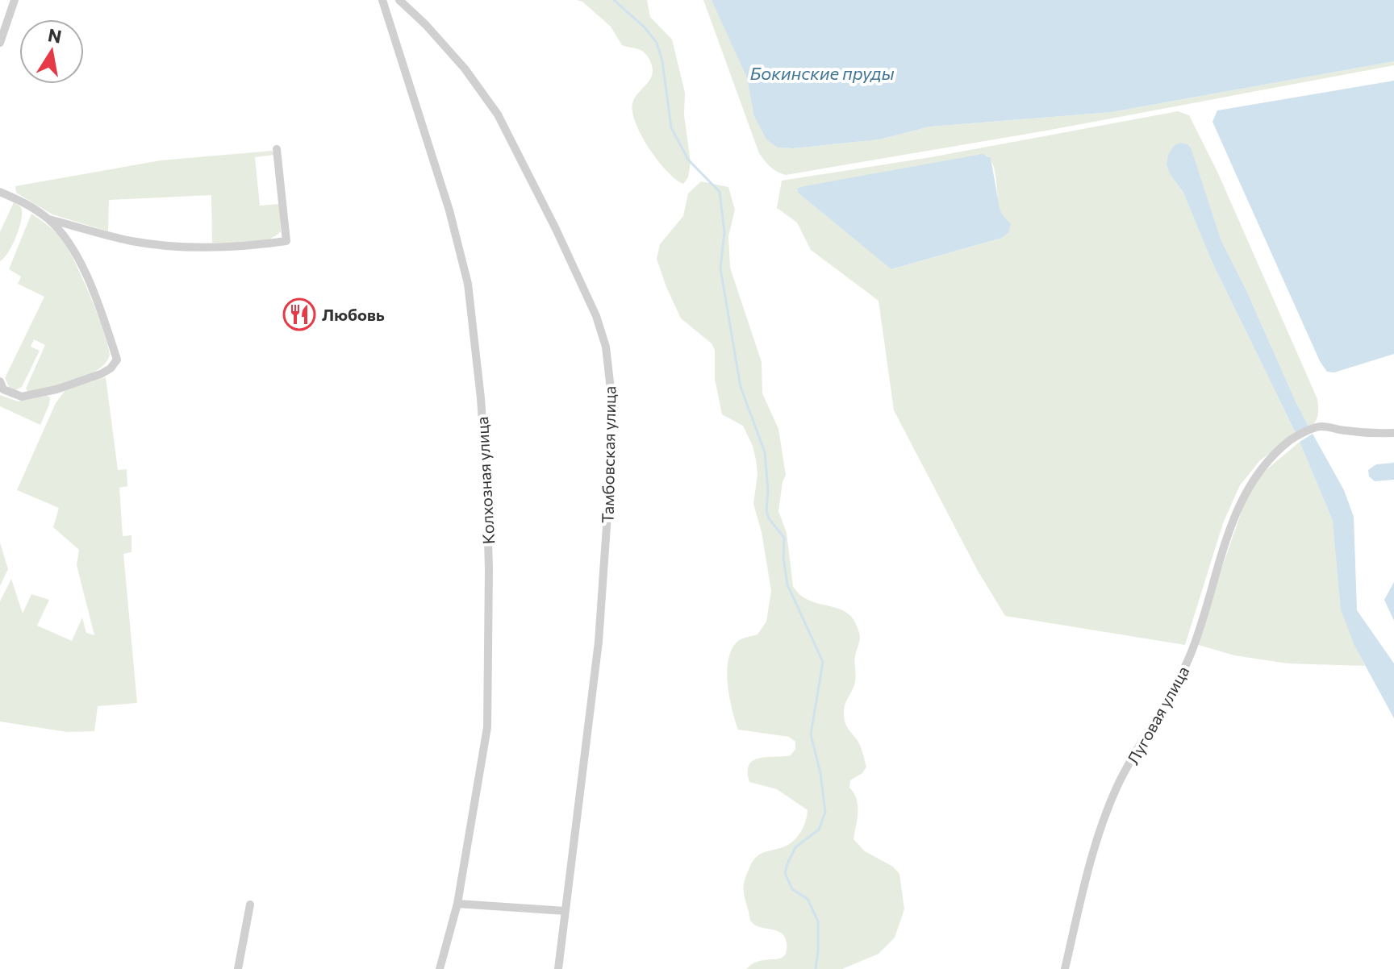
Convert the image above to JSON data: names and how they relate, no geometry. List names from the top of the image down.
{
  "streets": {
    "street": ["Тамбовская улица", "Колхозная улица", "Луговая улица"]
  },
  "water": ["Бокинские пруды"],
  "places": {
    "restaurant": ["Любовь"]
  },
  "north": "top"
}
